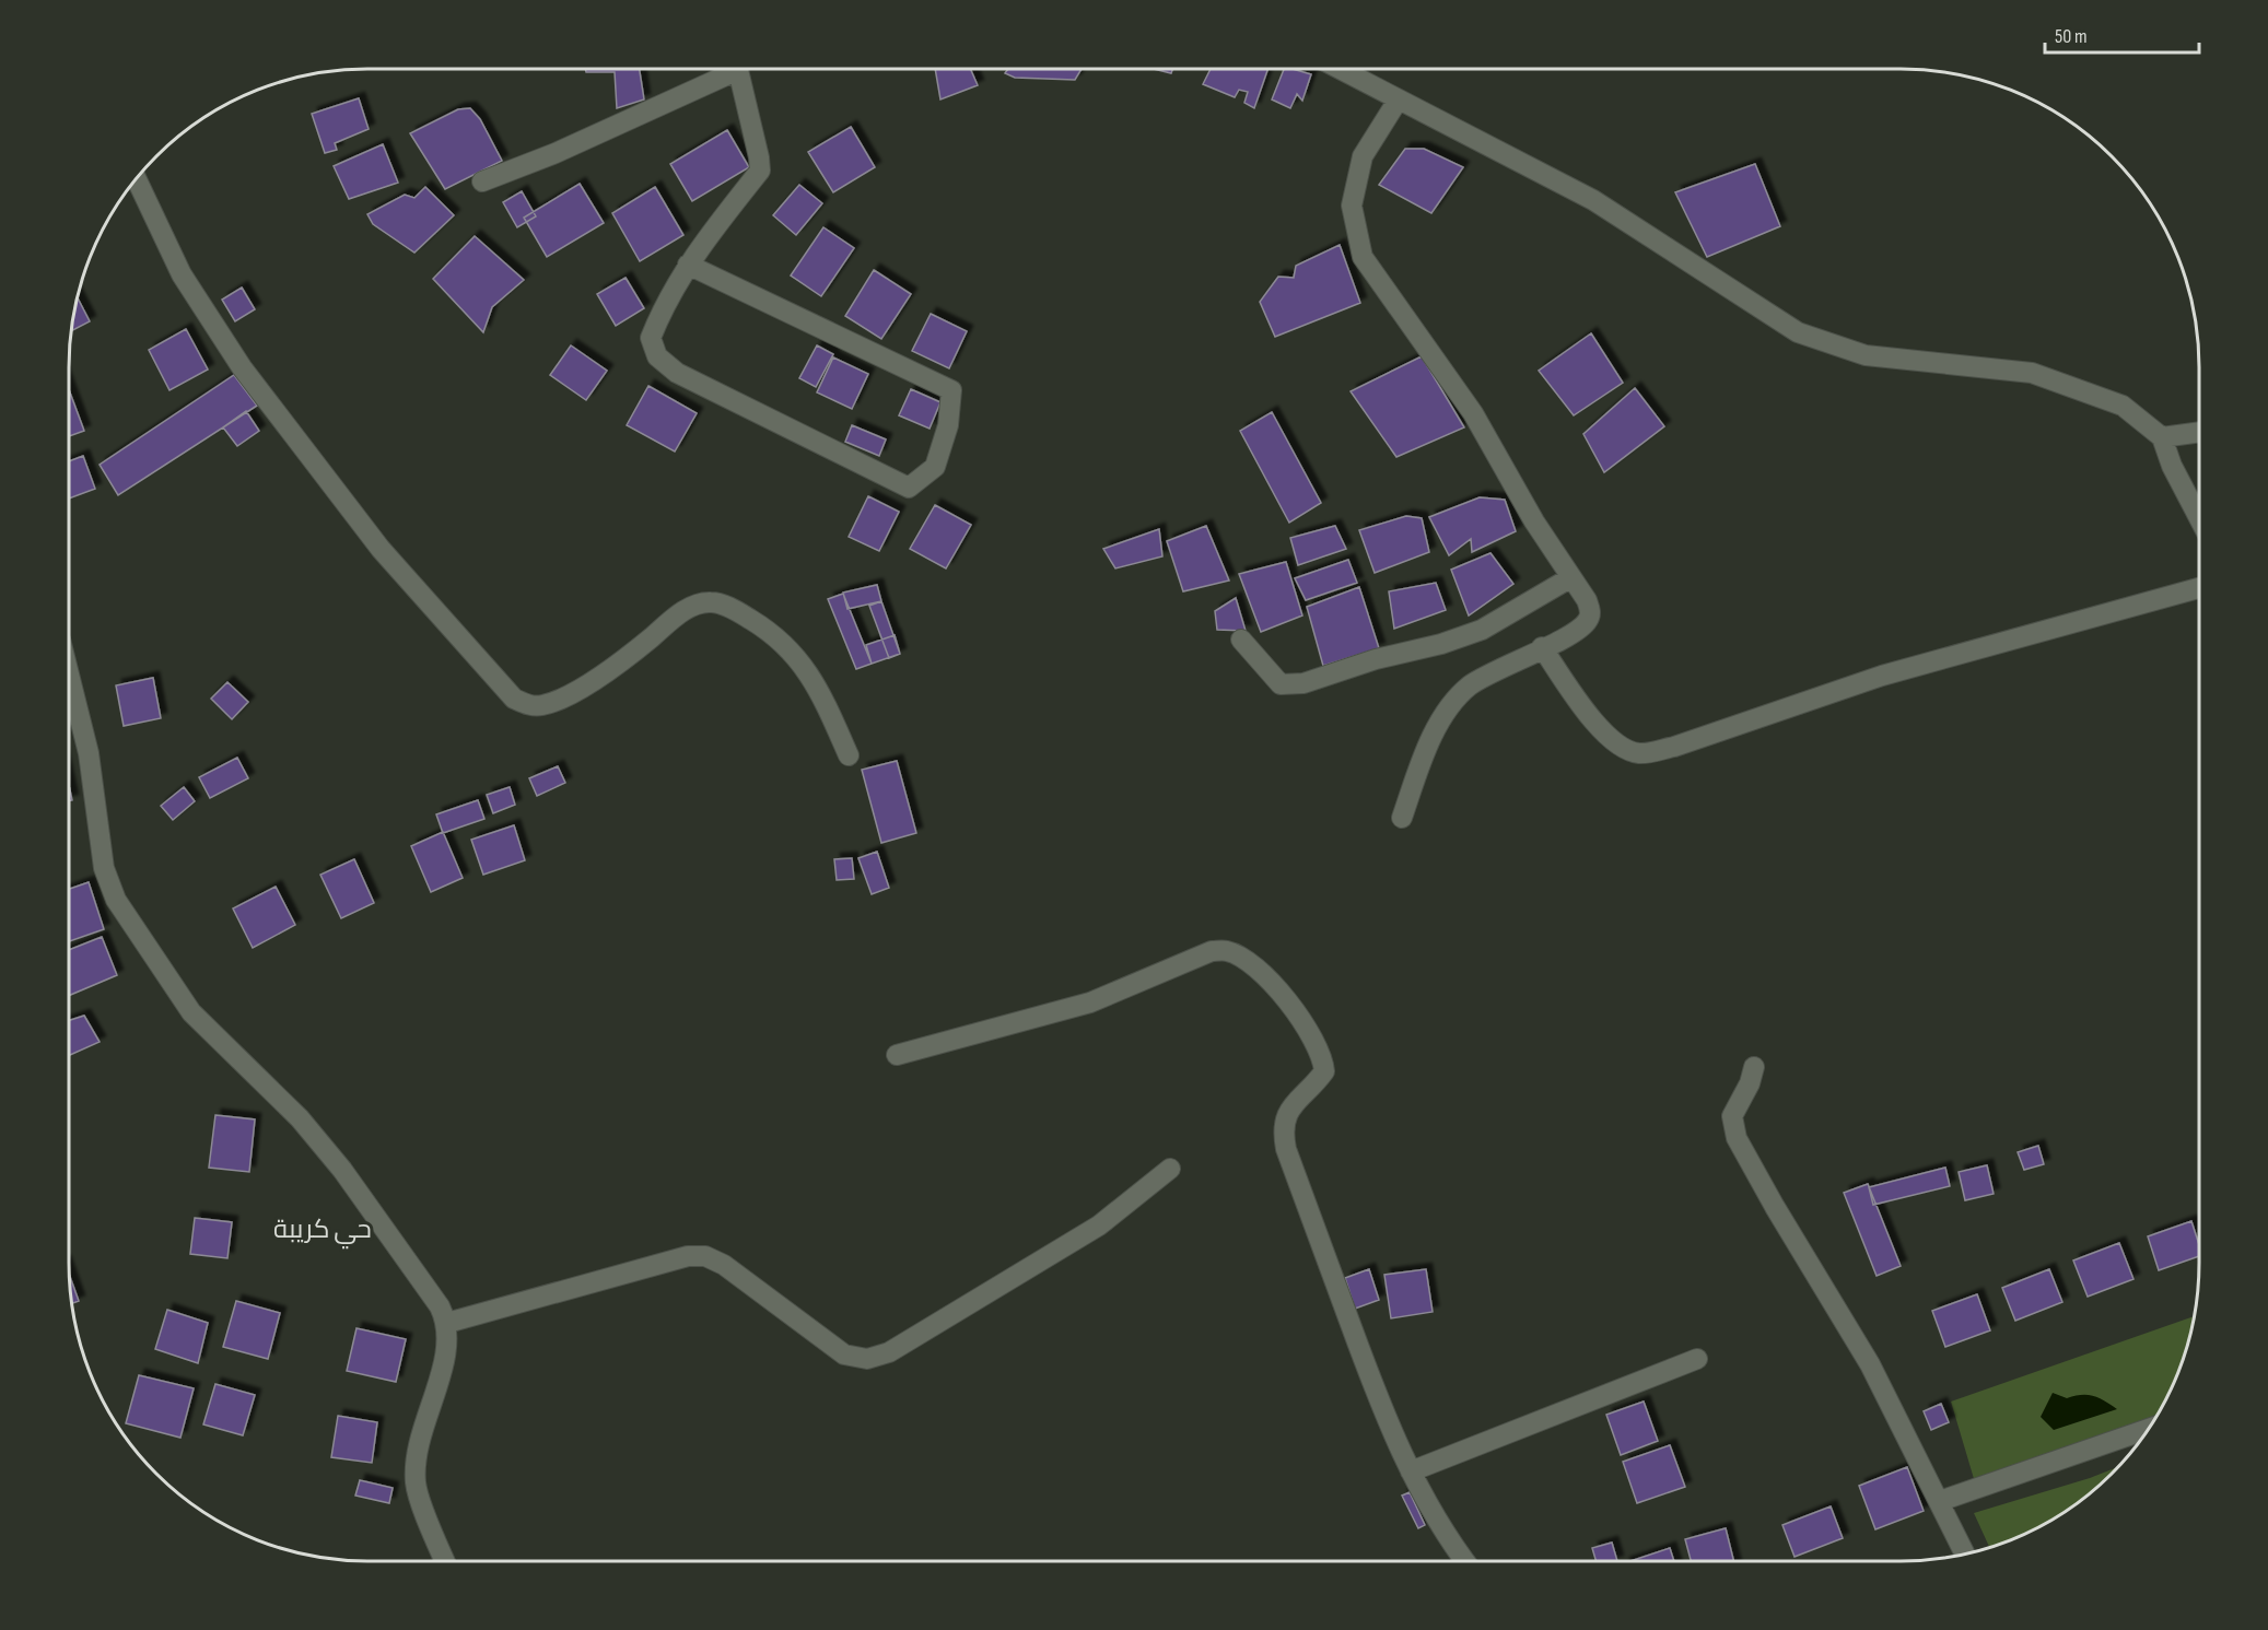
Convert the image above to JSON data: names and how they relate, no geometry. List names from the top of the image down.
{
  "districts": ["حي كريبة"],
  "scale_bar": "50 m"
}
